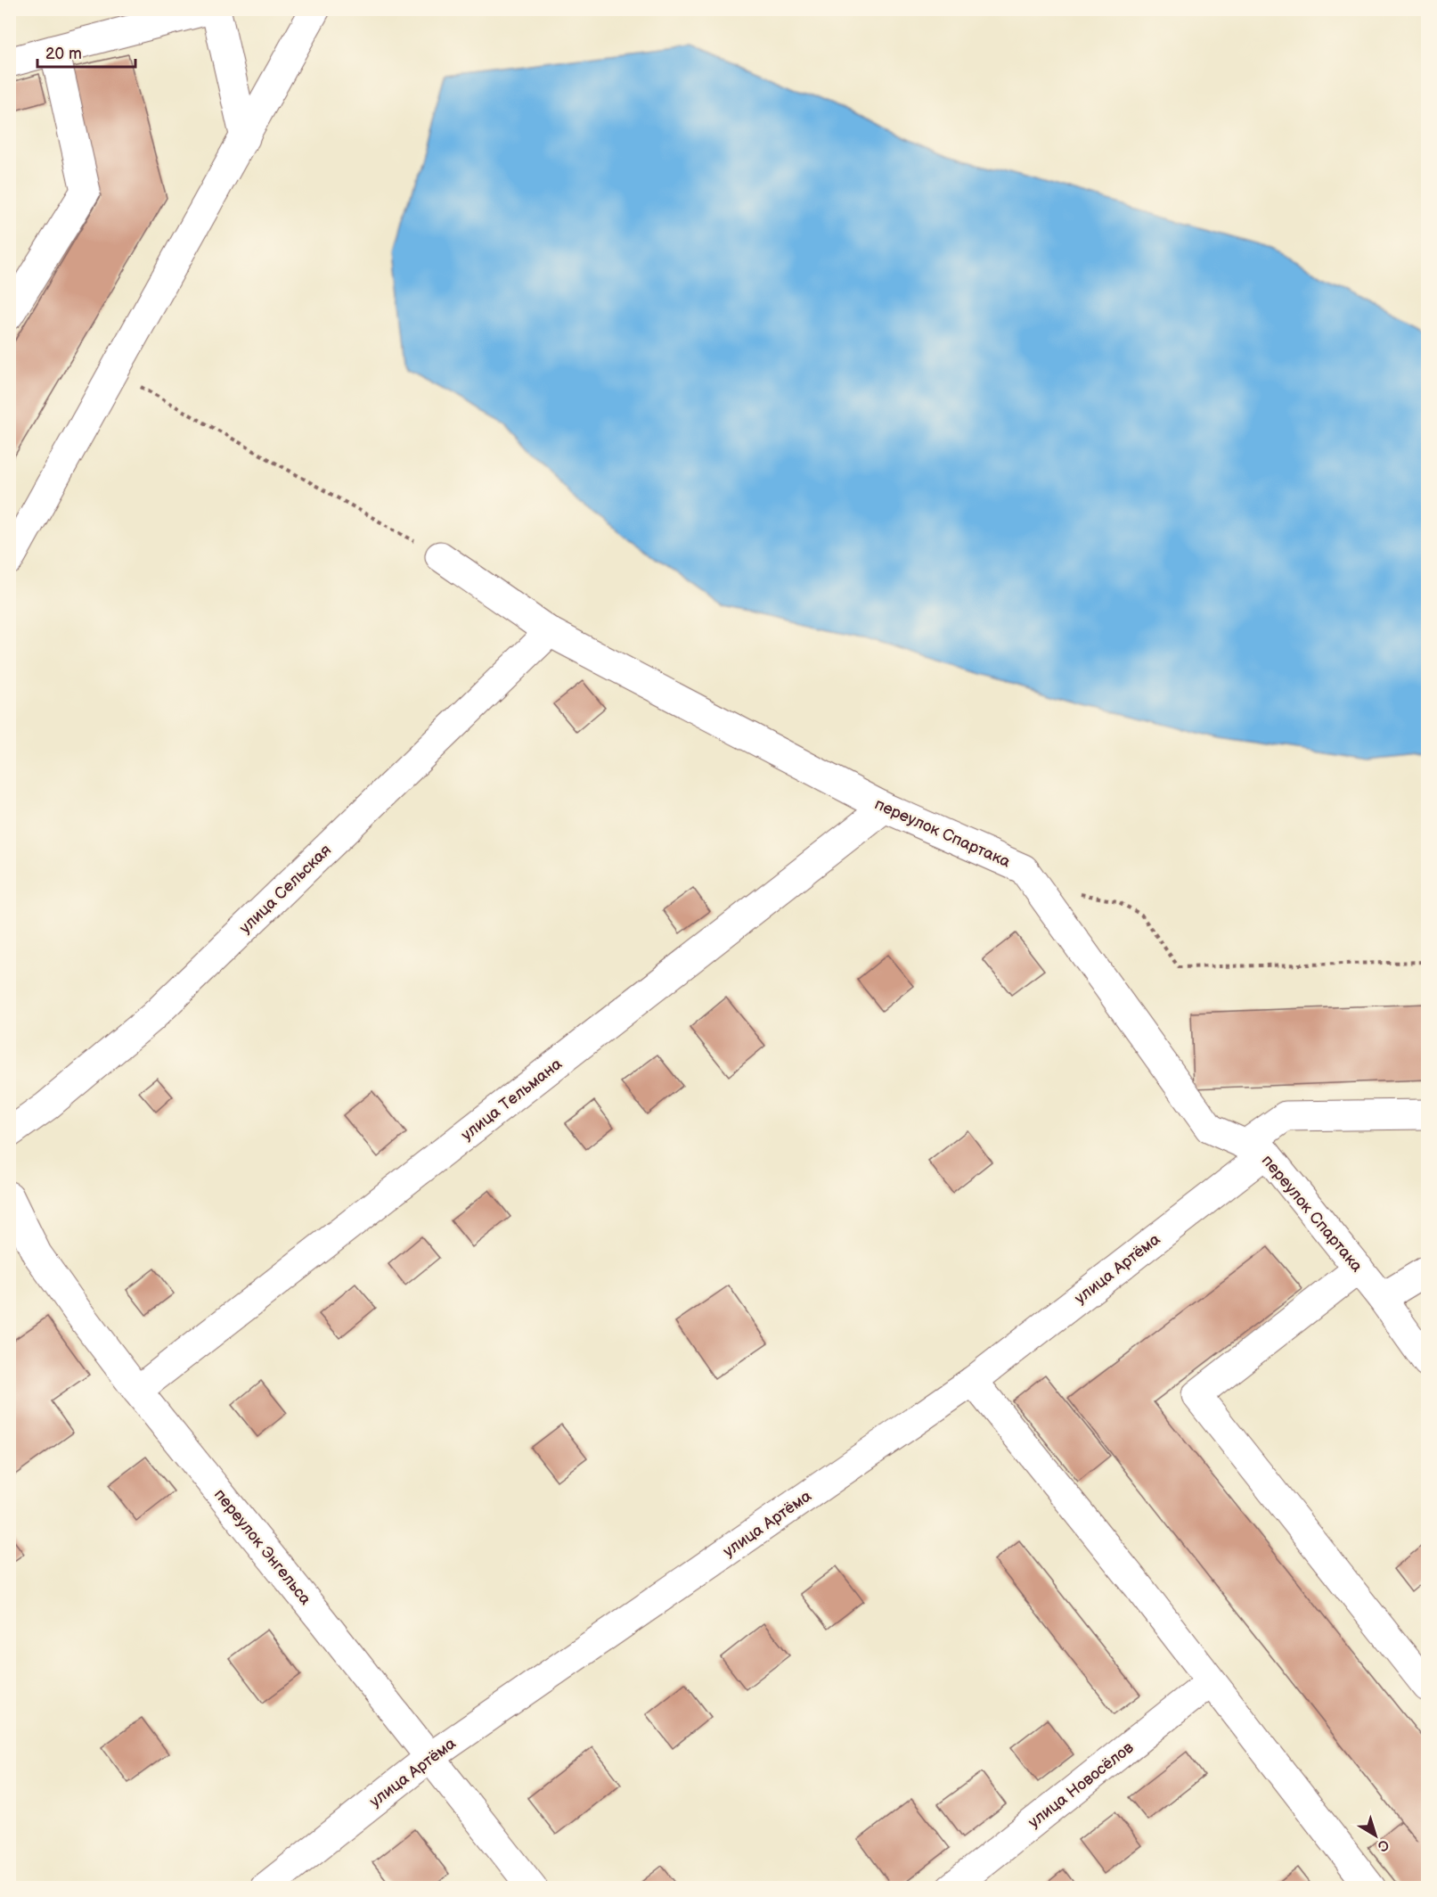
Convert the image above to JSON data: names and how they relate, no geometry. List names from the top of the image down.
{
  "streets": {
    "street": [
      "переулок Спартака",
      "улица Сельская",
      "улица Тельмана",
      "улица Артёма",
      "переулок Энгельса",
      "улица Новосёлов"
    ]
  },
  "crossings": [
    ["переулок Спартака", "улица Сельская"],
    ["переулок Спартака", "улица Тельмана"],
    ["переулок Спартака", "улица Артёма"],
    ["улица Тельмана", "переулок Энгельса"],
    ["улица Артёма", "переулок Энгельса"]
  ],
  "scale_bar": "20 m",
  "north": "bottom right"
}
